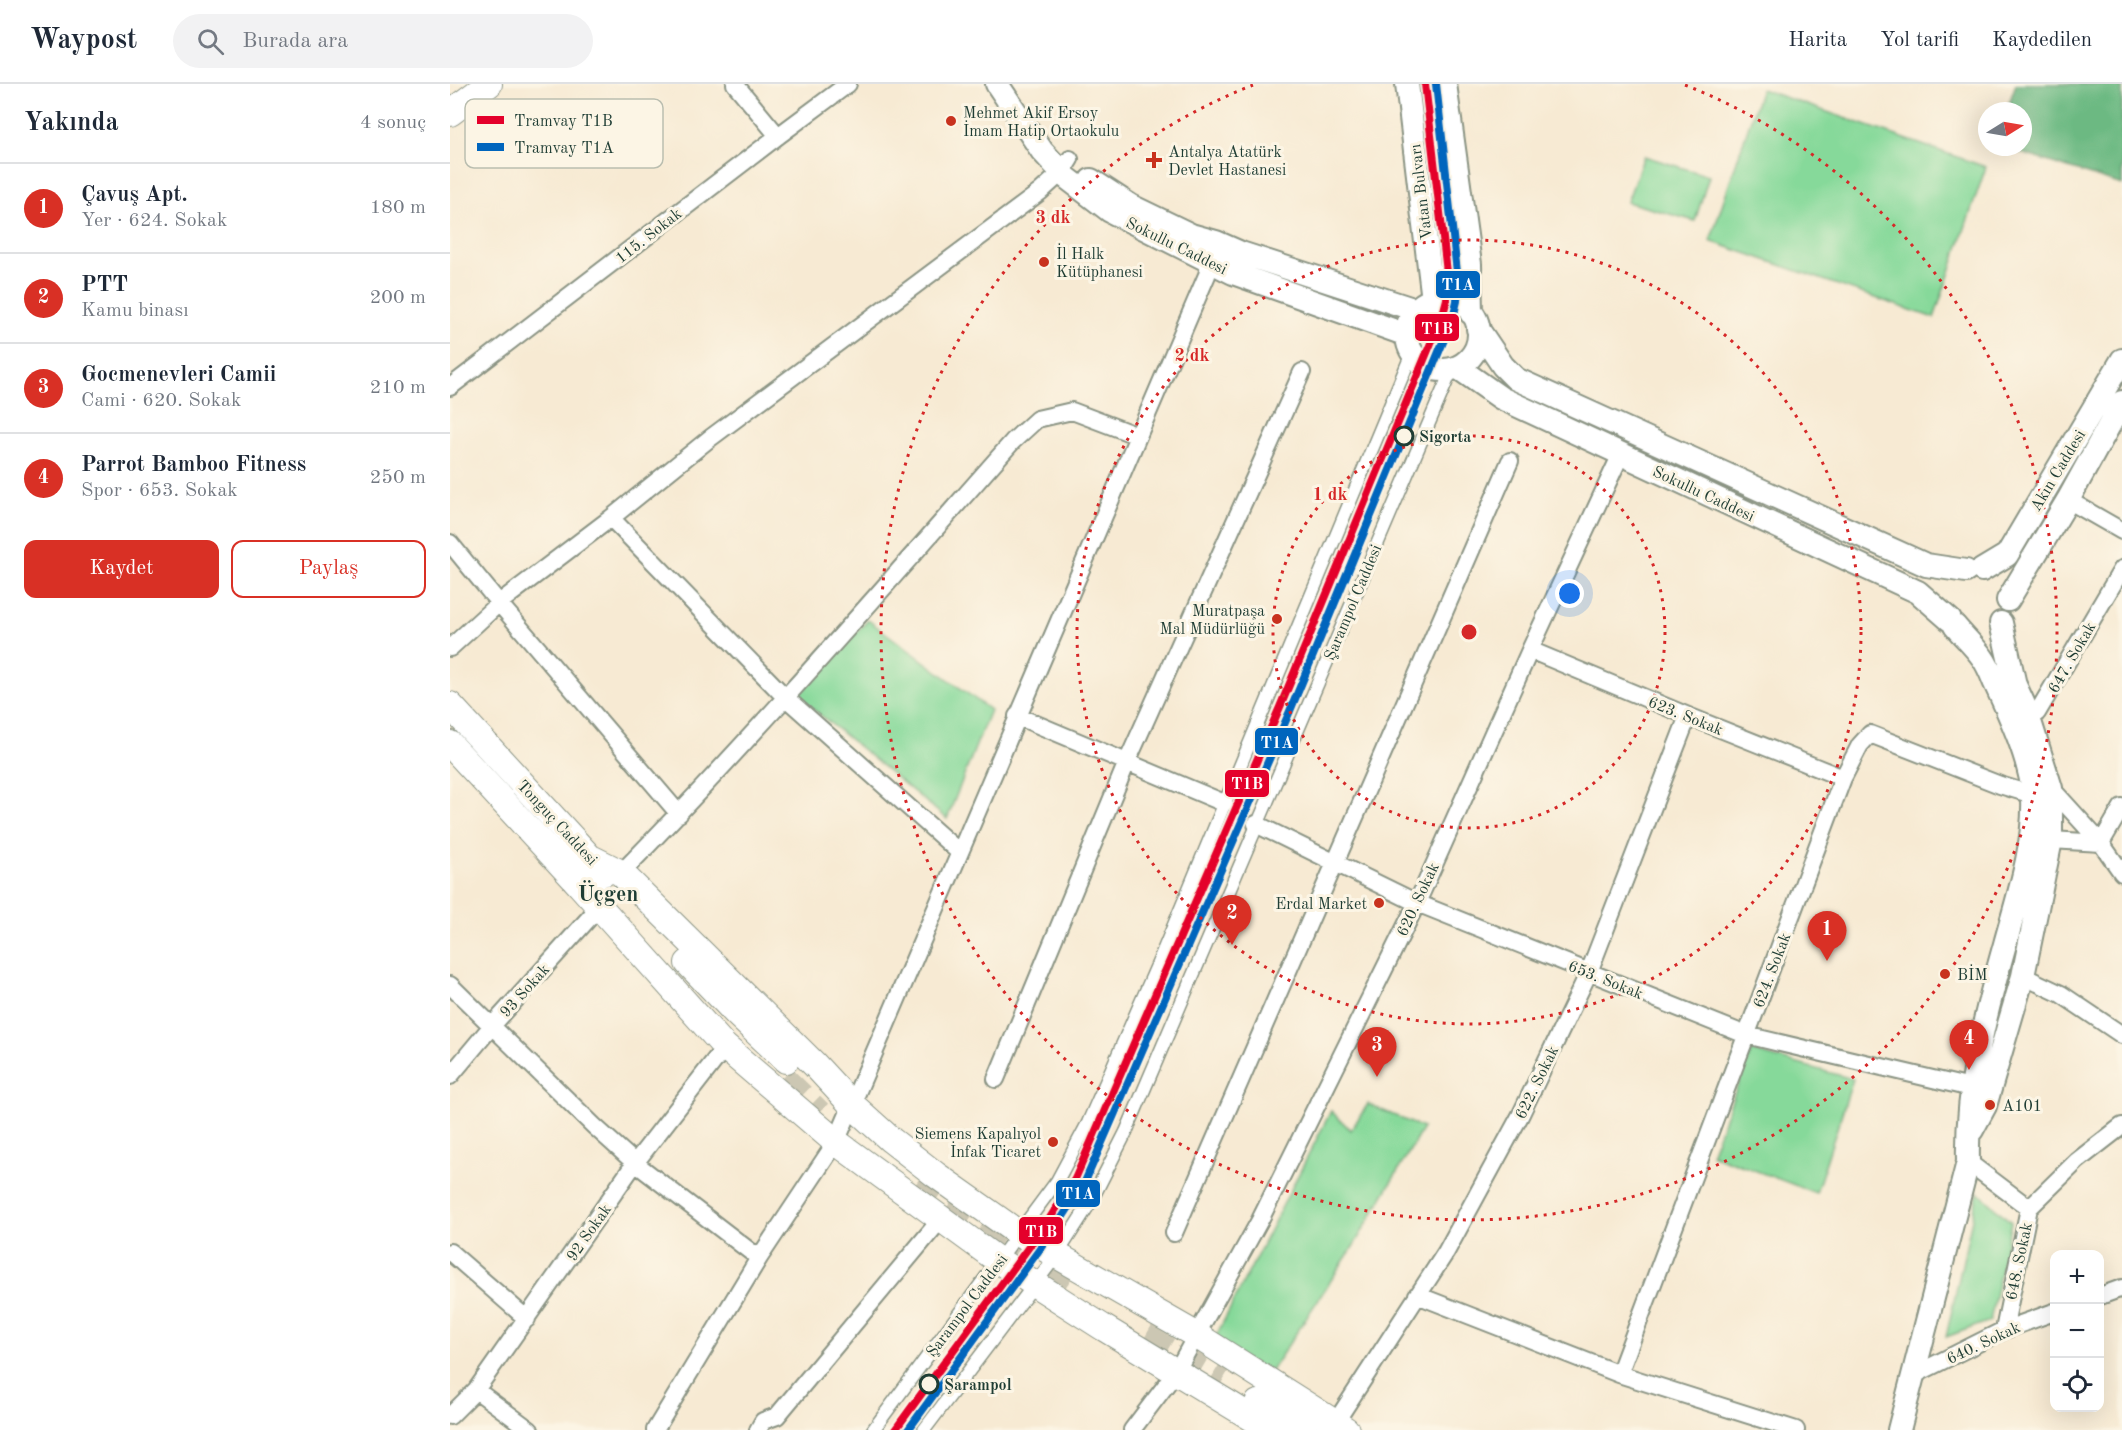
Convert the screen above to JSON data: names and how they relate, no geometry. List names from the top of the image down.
{
  "streets": {
    "main road": [
      "Vatan Bulvarı",
      "Sokullu Caddesi",
      "Akın Caddesi",
      "Tonguç Caddesi"
    ],
    "street": [
      "115. Sokak",
      "Şarampol Caddesi",
      "647. Sokak",
      "623. Sokak",
      "620. Sokak",
      "624. Sokak",
      "653. Sokak",
      "93 Sokak",
      "622. Sokak",
      "92 Sokak",
      "648. Sokak",
      "640. Sokak"
    ]
  },
  "crossings": [
    ["Vatan Bulvarı", "Sokullu Caddesi"],
    ["Vatan Bulvarı", "Şarampol Caddesi"],
    ["Sokullu Caddesi", "Akın Caddesi"],
    ["Sokullu Caddesi", "Şarampol Caddesi"],
    ["Sokullu Caddesi", "620. Sokak"],
    ["Sokullu Caddesi", "624. Sokak"],
    ["Şarampol Caddesi", "653. Sokak"],
    ["623. Sokak", "620. Sokak"],
    ["623. Sokak", "624. Sokak"],
    ["623. Sokak", "622. Sokak"],
    ["620. Sokak", "653. Sokak"],
    ["624. Sokak", "653. Sokak"],
    ["653. Sokak", "622. Sokak"],
    ["648. Sokak", "640. Sokak"]
  ],
  "districts": ["Üçgen"],
  "places": {
    "other": [
      "Mehmet Akif Ersoy İmam Hatip Ortaokulu",
      "İl Halk Kütüphanesi",
      "Sigorta",
      "Muratpaşa Mal Müdürlüğü",
      "Erdal Market",
      "BİM",
      "A101",
      "Siemens Kapalıyol İnfak Ticaret",
      "Şarampol"
    ],
    "health": ["Antalya Atatürk Devlet Hastanesi"]
  },
  "lines": ["tram line T1B", "tram line T1A"],
  "legend": ["Tramvay T1B", "Tramvay T1A"],
  "north": "right",
  "page": {
    "header": "Waypost",
    "search": "Burada ara",
    "nav": ["Harita", "Yol tarifi", "Kaydedilen"],
    "heading": ["Yakında", "4 sonuç"],
    "list": [
      {
        "mark": "1",
        "name": "Çavuş Apt.",
        "note": "Yer · 624. Sokak",
        "value": "180 m"
      },
      {
        "mark": "2",
        "name": "PTT",
        "note": "Kamu binası",
        "value": "200 m"
      },
      {
        "mark": "3",
        "name": "Gocmenevleri Camii",
        "note": "Cami · 620. Sokak",
        "value": "210 m"
      },
      {
        "mark": "4",
        "name": "Parrot Bamboo Fitness",
        "note": "Spor · 653. Sokak",
        "value": "250 m"
      }
    ],
    "buttons": ["Kaydet", "Paylaş"],
    "pins": [
      "2",
      "1",
      "4",
      "3"
    ],
    "map_buttons": ["+", "−"]
  },
  "rings": ["3 dk", "2 dk", "1 dk"]
}
